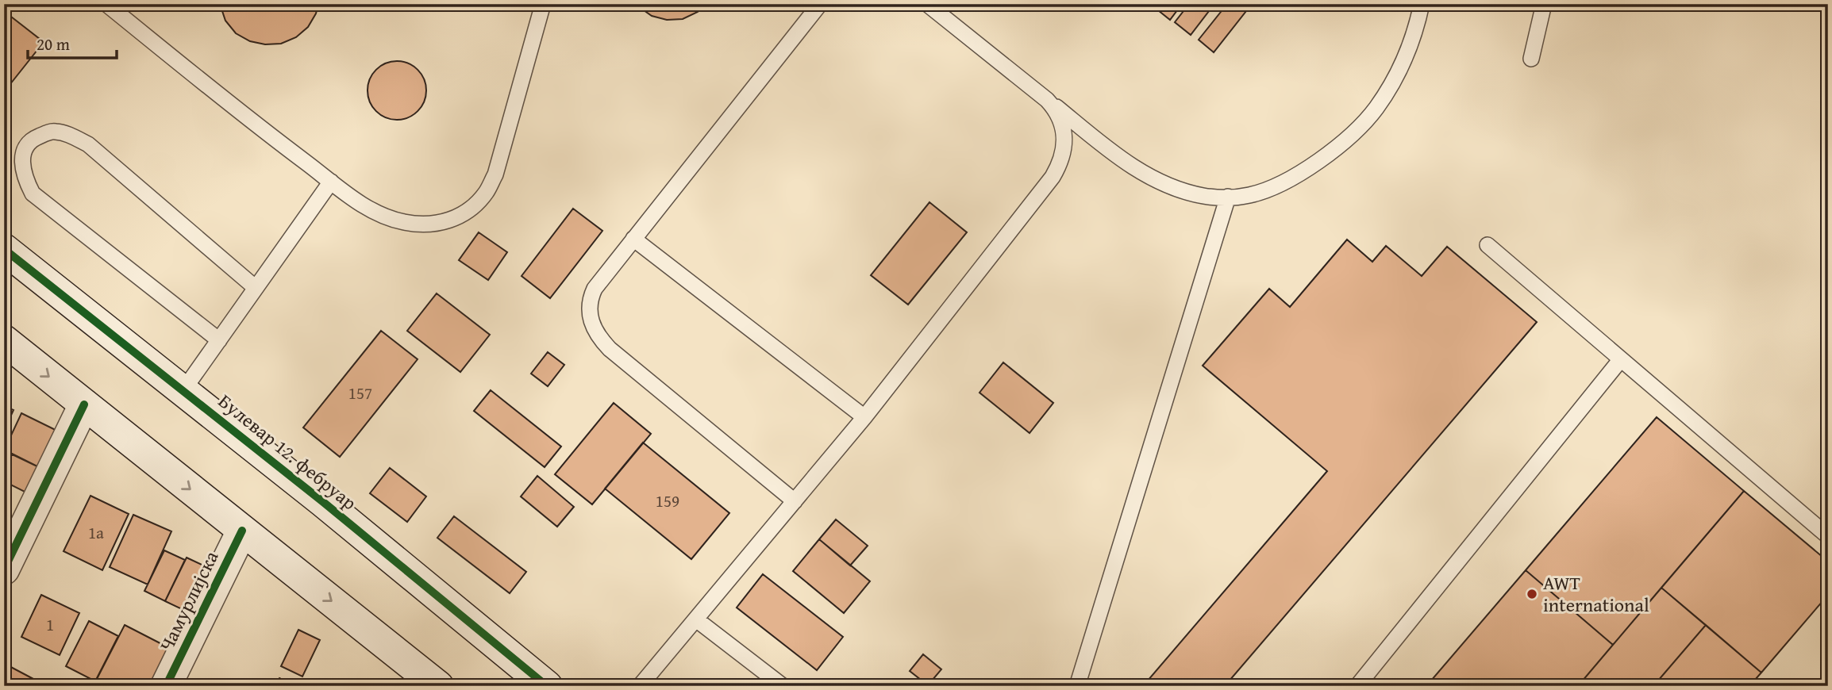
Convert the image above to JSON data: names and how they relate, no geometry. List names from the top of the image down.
{
  "streets": {
    "main road": ["Булевар 12. фебруар", "Чамурлијска"]
  },
  "places": ["AWT international"],
  "house_numbers": [
    "157",
    "159",
    "1a",
    "1"
  ],
  "scale_bar": "20 m"
}
